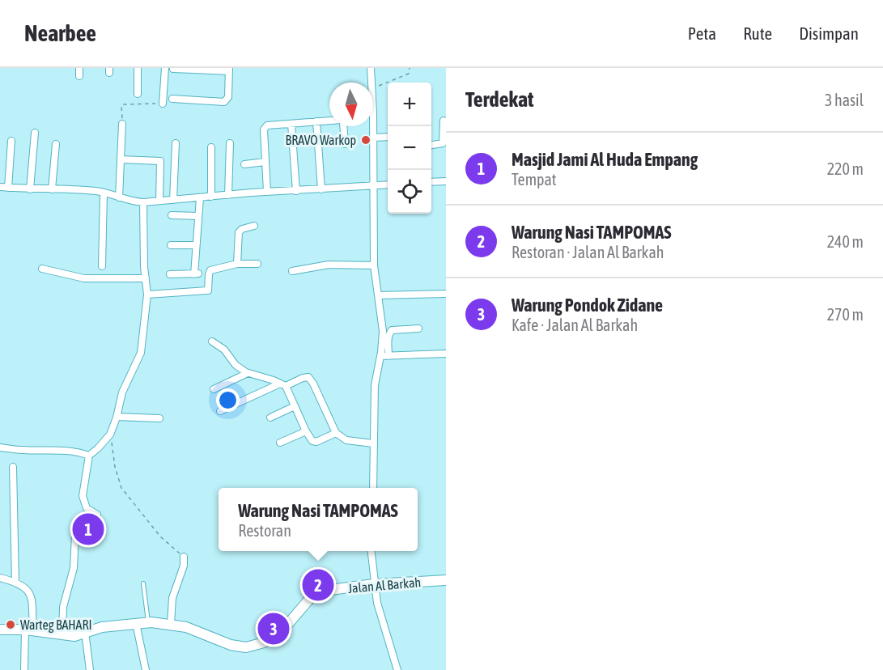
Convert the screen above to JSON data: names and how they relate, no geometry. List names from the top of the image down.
{
  "streets": {
    "street": ["Jalan Al Barkah"]
  },
  "places": ["BRAVO Warkop", "Warteg BAHARI"],
  "north": "bottom",
  "page": {
    "header": "Nearbee",
    "nav": ["Peta", "Rute", "Disimpan"],
    "heading": ["Terdekat", "3 hasil"],
    "map_buttons": ["+", "−"],
    "list": [
      {
        "mark": "1",
        "name": "Masjid Jami Al Huda Empang",
        "note": "Tempat",
        "value": "220 m"
      },
      {
        "mark": "2",
        "name": "Warung Nasi TAMPOMAS",
        "note": "Restoran · Jalan Al Barkah",
        "value": "240 m"
      },
      {
        "mark": "3",
        "name": "Warung Pondok Zidane",
        "note": "Kafe · Jalan Al Barkah",
        "value": "270 m"
      }
    ],
    "popup": ["Warung Nasi TAMPOMAS", "Restoran"],
    "pins": ["1", "2", "3"]
  }
}
